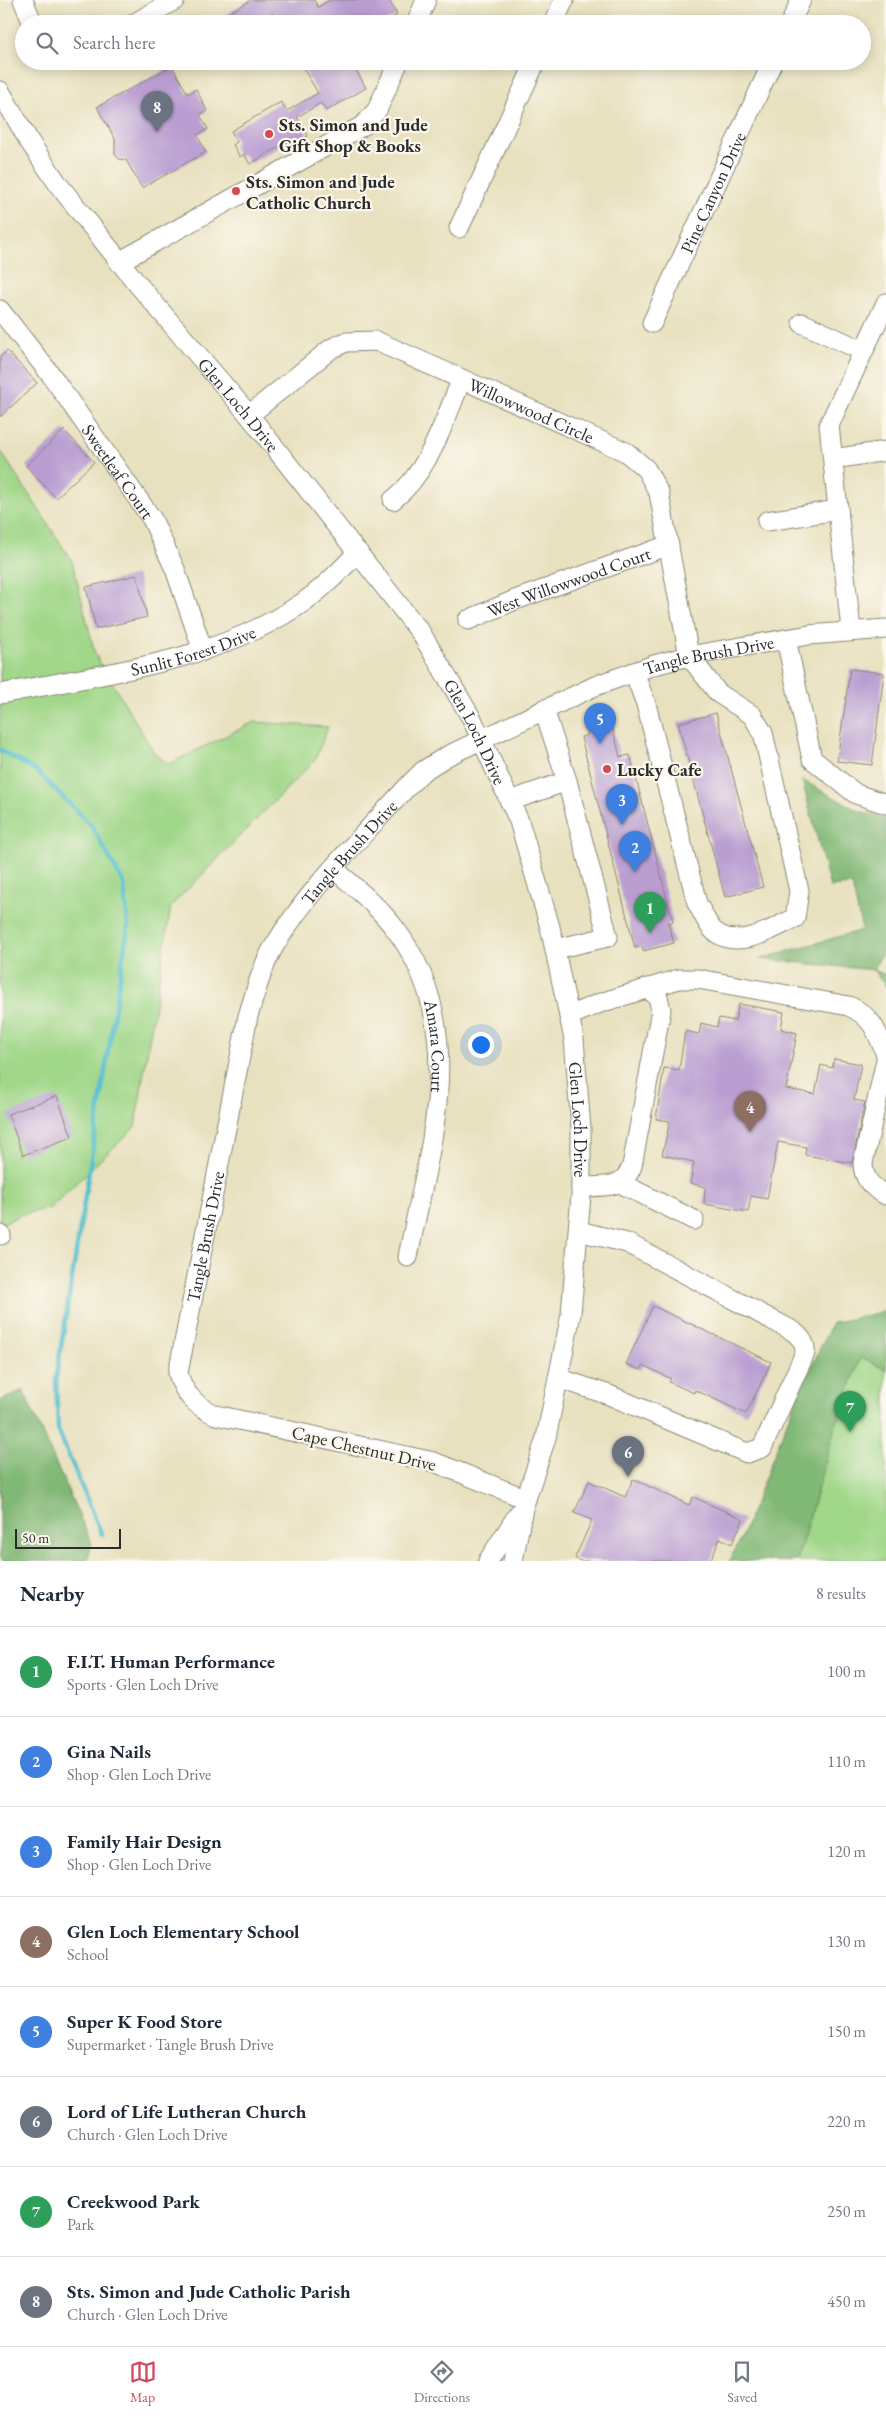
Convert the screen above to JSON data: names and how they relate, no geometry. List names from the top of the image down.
{
  "streets": {
    "street": [
      "Pine Canyon Drive",
      "Glen Loch Drive",
      "Willowwood Circle",
      "Sweetleaf Court",
      "West Willowwood Court",
      "Sunlit Forest Drive",
      "Tangle Brush Drive",
      "Amara Court",
      "Cape Chestnut Drive"
    ]
  },
  "crossings": [
    ["Glen Loch Drive", "Willowwood Circle"],
    ["Glen Loch Drive", "Sunlit Forest Drive"],
    ["Glen Loch Drive", "Tangle Brush Drive"],
    ["Glen Loch Drive", "Cape Chestnut Drive"],
    ["Willowwood Circle", "West Willowwood Court"],
    ["Willowwood Circle", "Tangle Brush Drive"],
    ["Sweetleaf Court", "Sunlit Forest Drive"],
    ["Tangle Brush Drive", "Amara Court"],
    ["Tangle Brush Drive", "Cape Chestnut Drive"]
  ],
  "places": ["Sts. Simon and Jude Gift Shop & Books", "Sts. Simon and Jude Catholic Church", "Lucky Cafe"],
  "scale_bar": "50 m",
  "page": {
    "search": "Search here",
    "pins": [
      "8",
      "5",
      "3",
      "2",
      "1",
      "4",
      "7",
      "6"
    ],
    "scale": "50 m",
    "heading": ["Nearby", "8 results"],
    "list": [
      {
        "mark": "1",
        "name": "F.I.T. Human Performance",
        "note": "Sports · Glen Loch Drive",
        "value": "100 m"
      },
      {
        "mark": "2",
        "name": "Gina Nails",
        "note": "Shop · Glen Loch Drive",
        "value": "110 m"
      },
      {
        "mark": "3",
        "name": "Family Hair Design",
        "note": "Shop · Glen Loch Drive",
        "value": "120 m"
      },
      {
        "mark": "4",
        "name": "Glen Loch Elementary School",
        "note": "School",
        "value": "130 m"
      },
      {
        "mark": "5",
        "name": "Super K Food Store",
        "note": "Supermarket · Tangle Brush Drive",
        "value": "150 m"
      },
      {
        "mark": "6",
        "name": "Lord of Life Lutheran Church",
        "note": "Church · Glen Loch Drive",
        "value": "220 m"
      },
      {
        "mark": "7",
        "name": "Creekwood Park",
        "note": "Park",
        "value": "250 m"
      },
      {
        "mark": "8",
        "name": "Sts. Simon and Jude Catholic Parish",
        "note": "Church · Glen Loch Drive",
        "value": "450 m"
      }
    ],
    "nav": ["Map", "Directions", "Saved"]
  }
}
